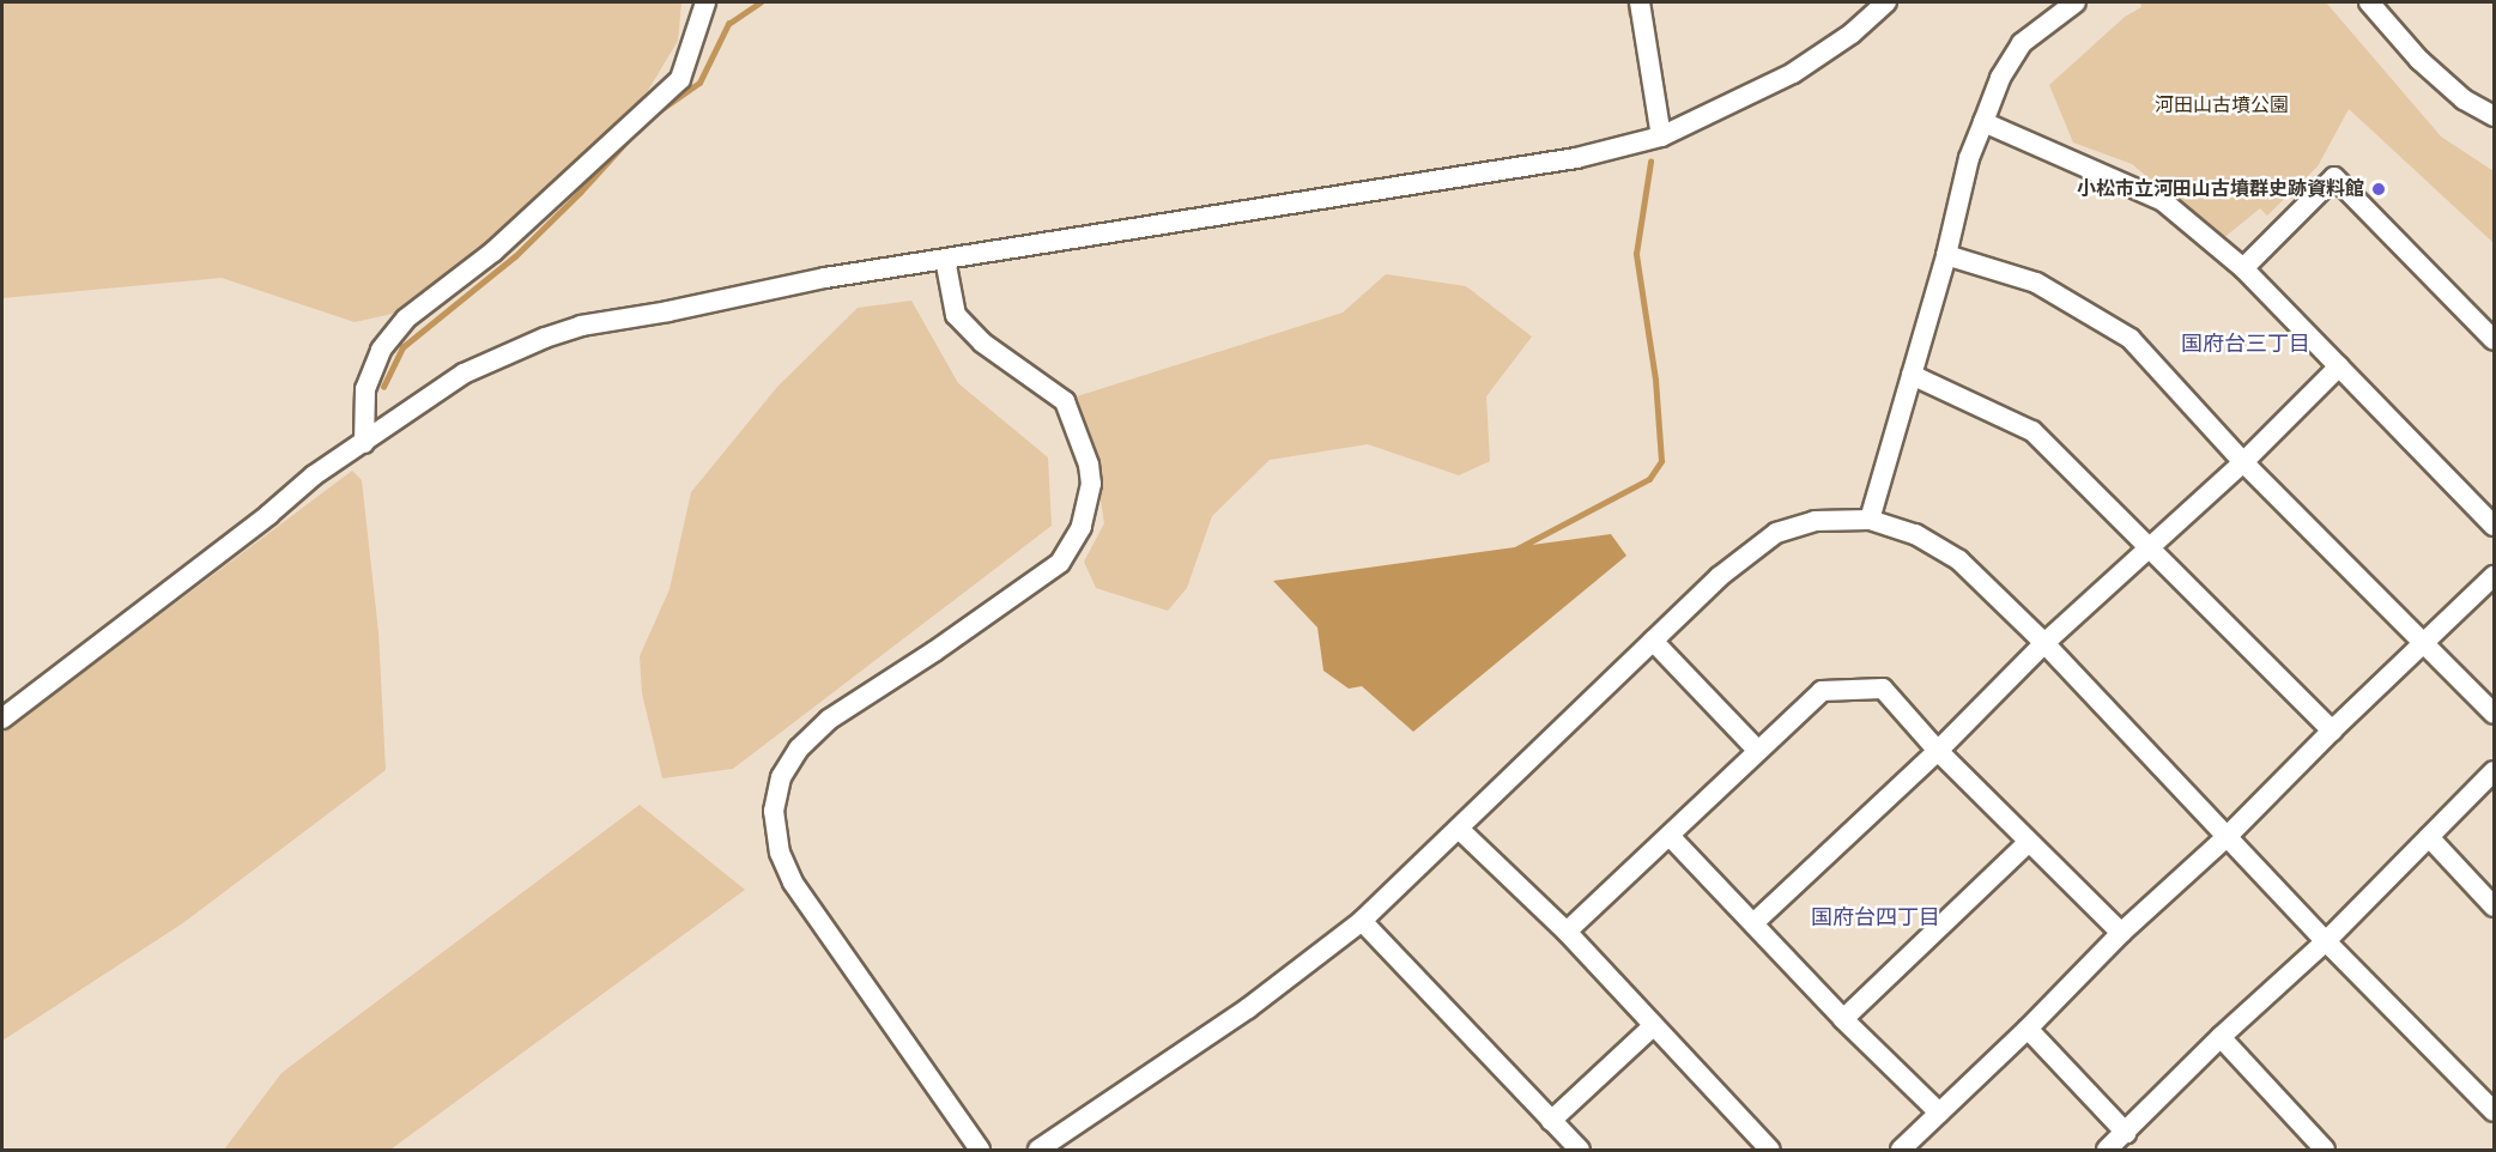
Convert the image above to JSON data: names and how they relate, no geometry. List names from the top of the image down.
{
  "districts": ["国府台三丁目", "国府台四丁目"],
  "parks": ["河田山古墳公園"],
  "places": ["小松市立河田山古墳群史跡資料館"]
}
